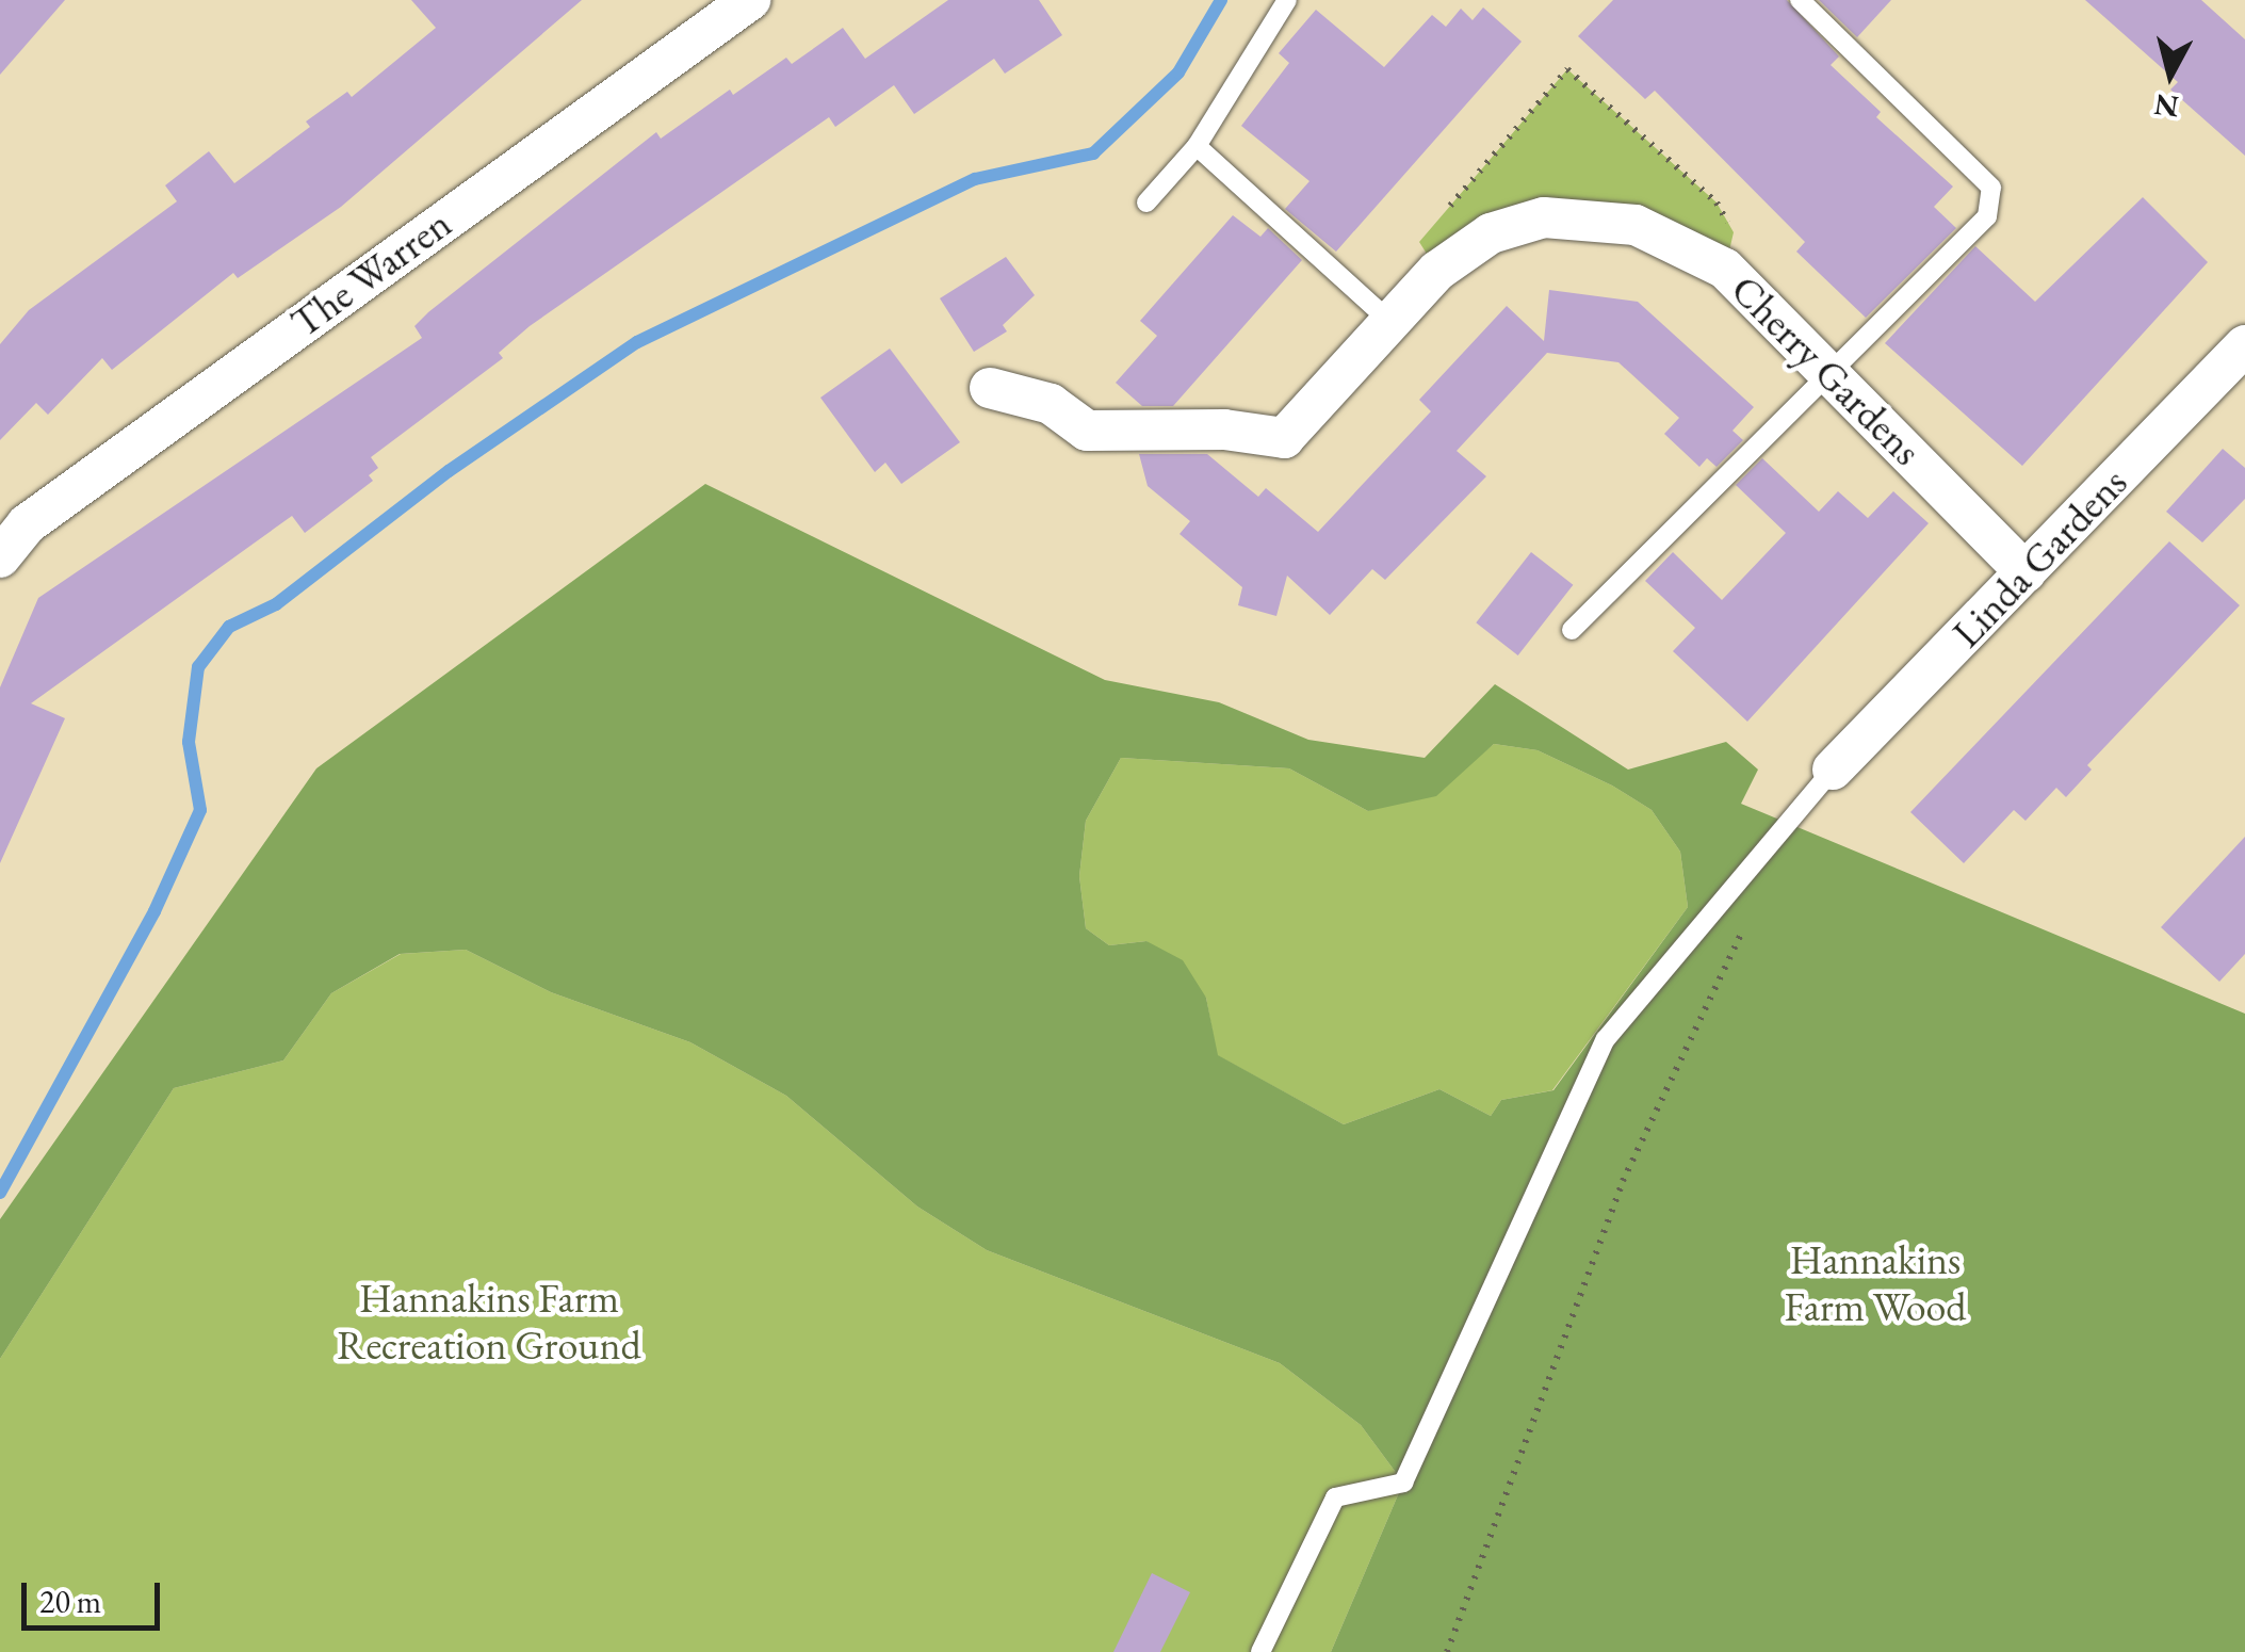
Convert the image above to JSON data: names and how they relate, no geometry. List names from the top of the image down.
{
  "streets": {
    "street": ["The Warren", "Cherry Gardens", "Linda Gardens"]
  },
  "crossings": [
    ["Cherry Gardens", "Linda Gardens"]
  ],
  "parks": ["Hannakins Farm Wood", "Hannakins Farm Recreation Ground"],
  "scale_bar": "20 m",
  "north": "bottom"
}
